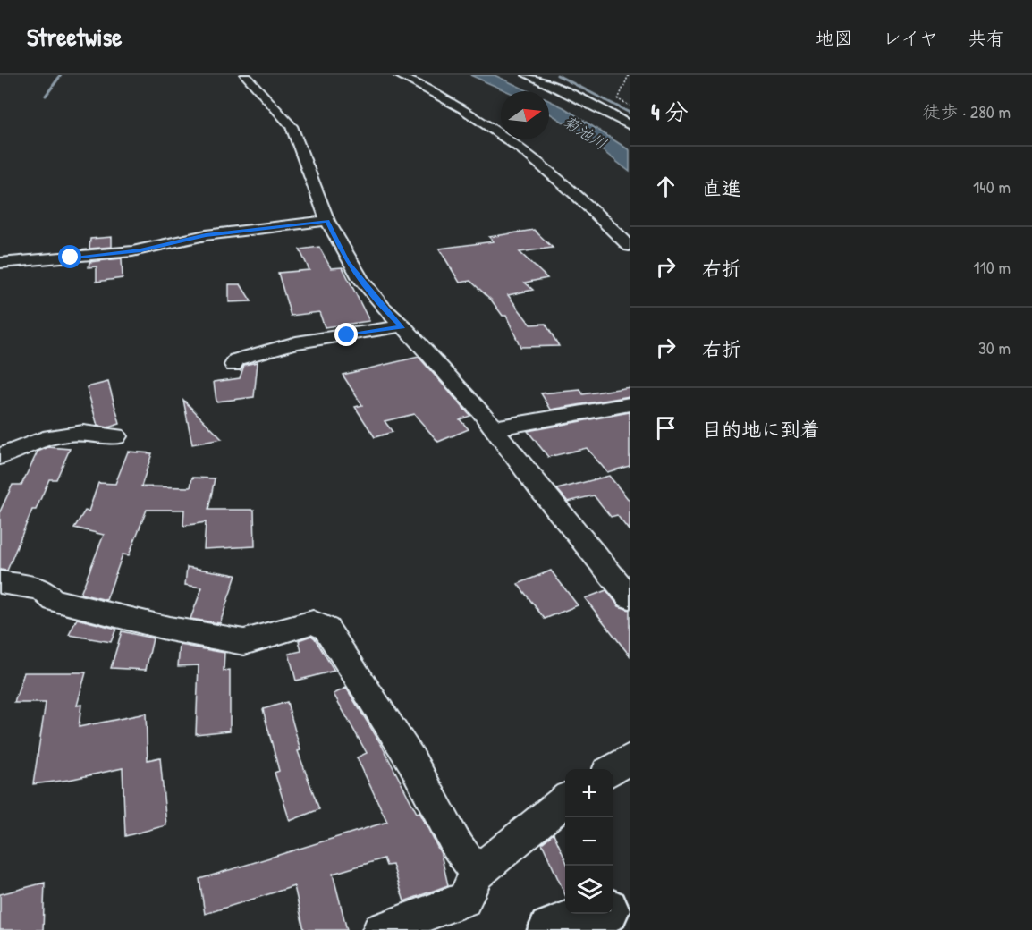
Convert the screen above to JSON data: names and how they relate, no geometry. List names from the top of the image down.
{
  "water": ["菊池川"],
  "north": "right",
  "page": {
    "header": "Streetwise",
    "nav": ["地図", "レイヤ", "共有"],
    "heading": ["4 分", "徒歩 · 280 m"],
    "list": [
      ["直進", "140 m"],
      ["右折", "110 m"],
      ["右折", "30 m"],
      "目的地に到着"
    ],
    "map_buttons": ["+", "−"]
  }
}
